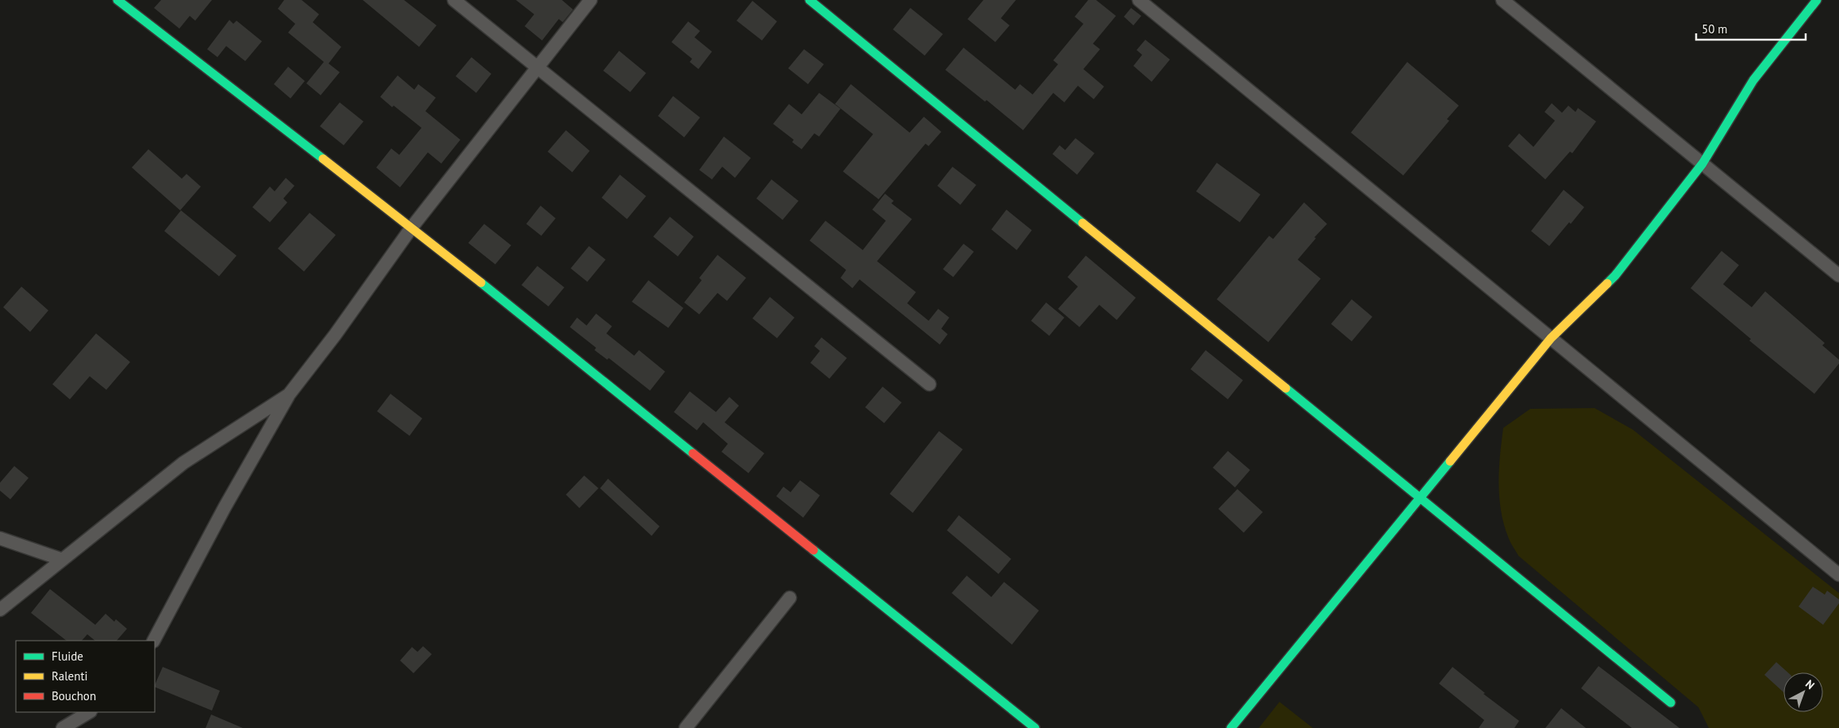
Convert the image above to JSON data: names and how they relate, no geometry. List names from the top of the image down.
{
  "legend": ["Fluide", "Ralenti", "Bouchon"],
  "scale_bar": "50 m",
  "north": "top right"
}
